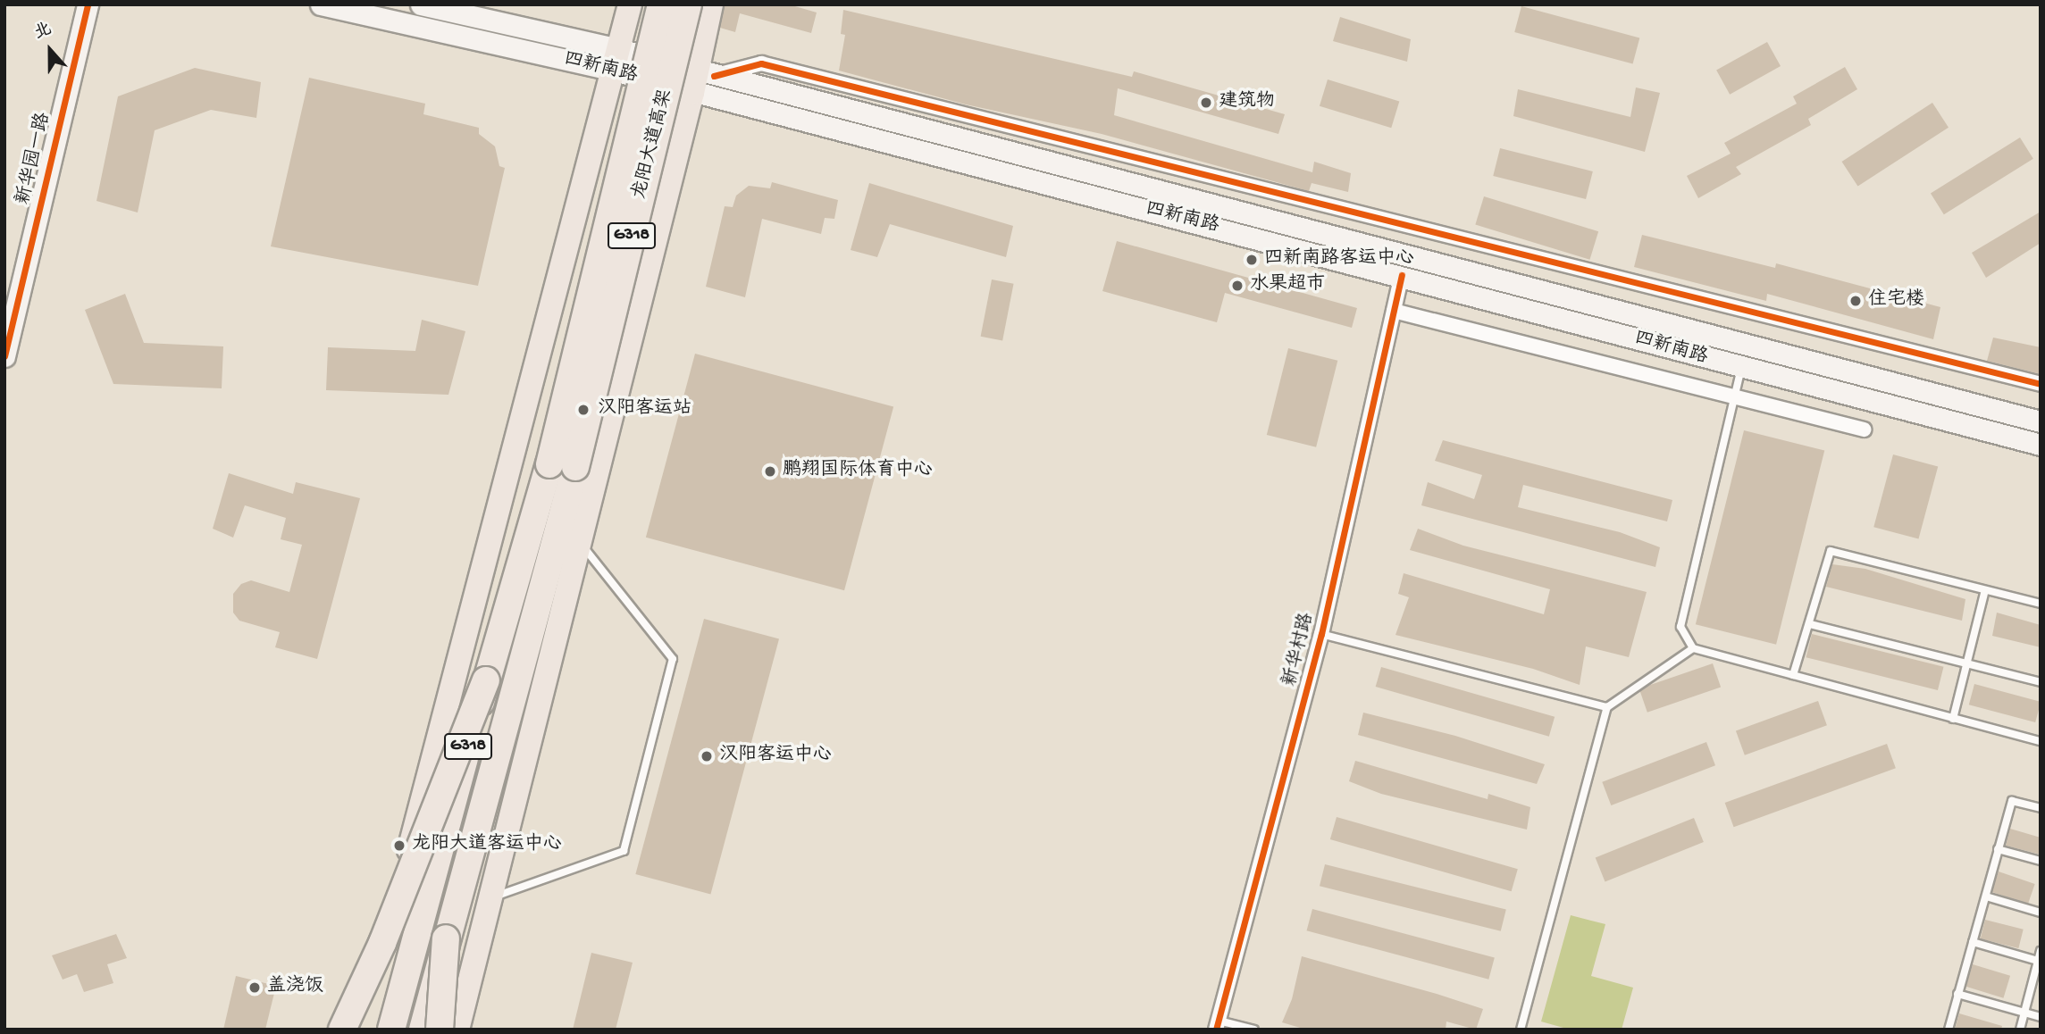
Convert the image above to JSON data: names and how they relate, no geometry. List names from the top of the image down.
{
  "streets": {
    "highway": ["龙阳大道高架", "G318"],
    "main road": ["四新南路", "新华园一路"],
    "street": ["新华村路"]
  },
  "crossings": [
    ["四新南路", "新华村路"],
    ["龙阳大道高架", "G318"]
  ],
  "places": [
    "建筑物",
    "四新南路客运中心",
    "水果超市",
    "住宅楼",
    "汉阳客运站",
    "鹏翔国际体育中心",
    "汉阳客运中心",
    "龙阳大道客运中心",
    "盖浇饭"
  ],
  "north": "top"
}
